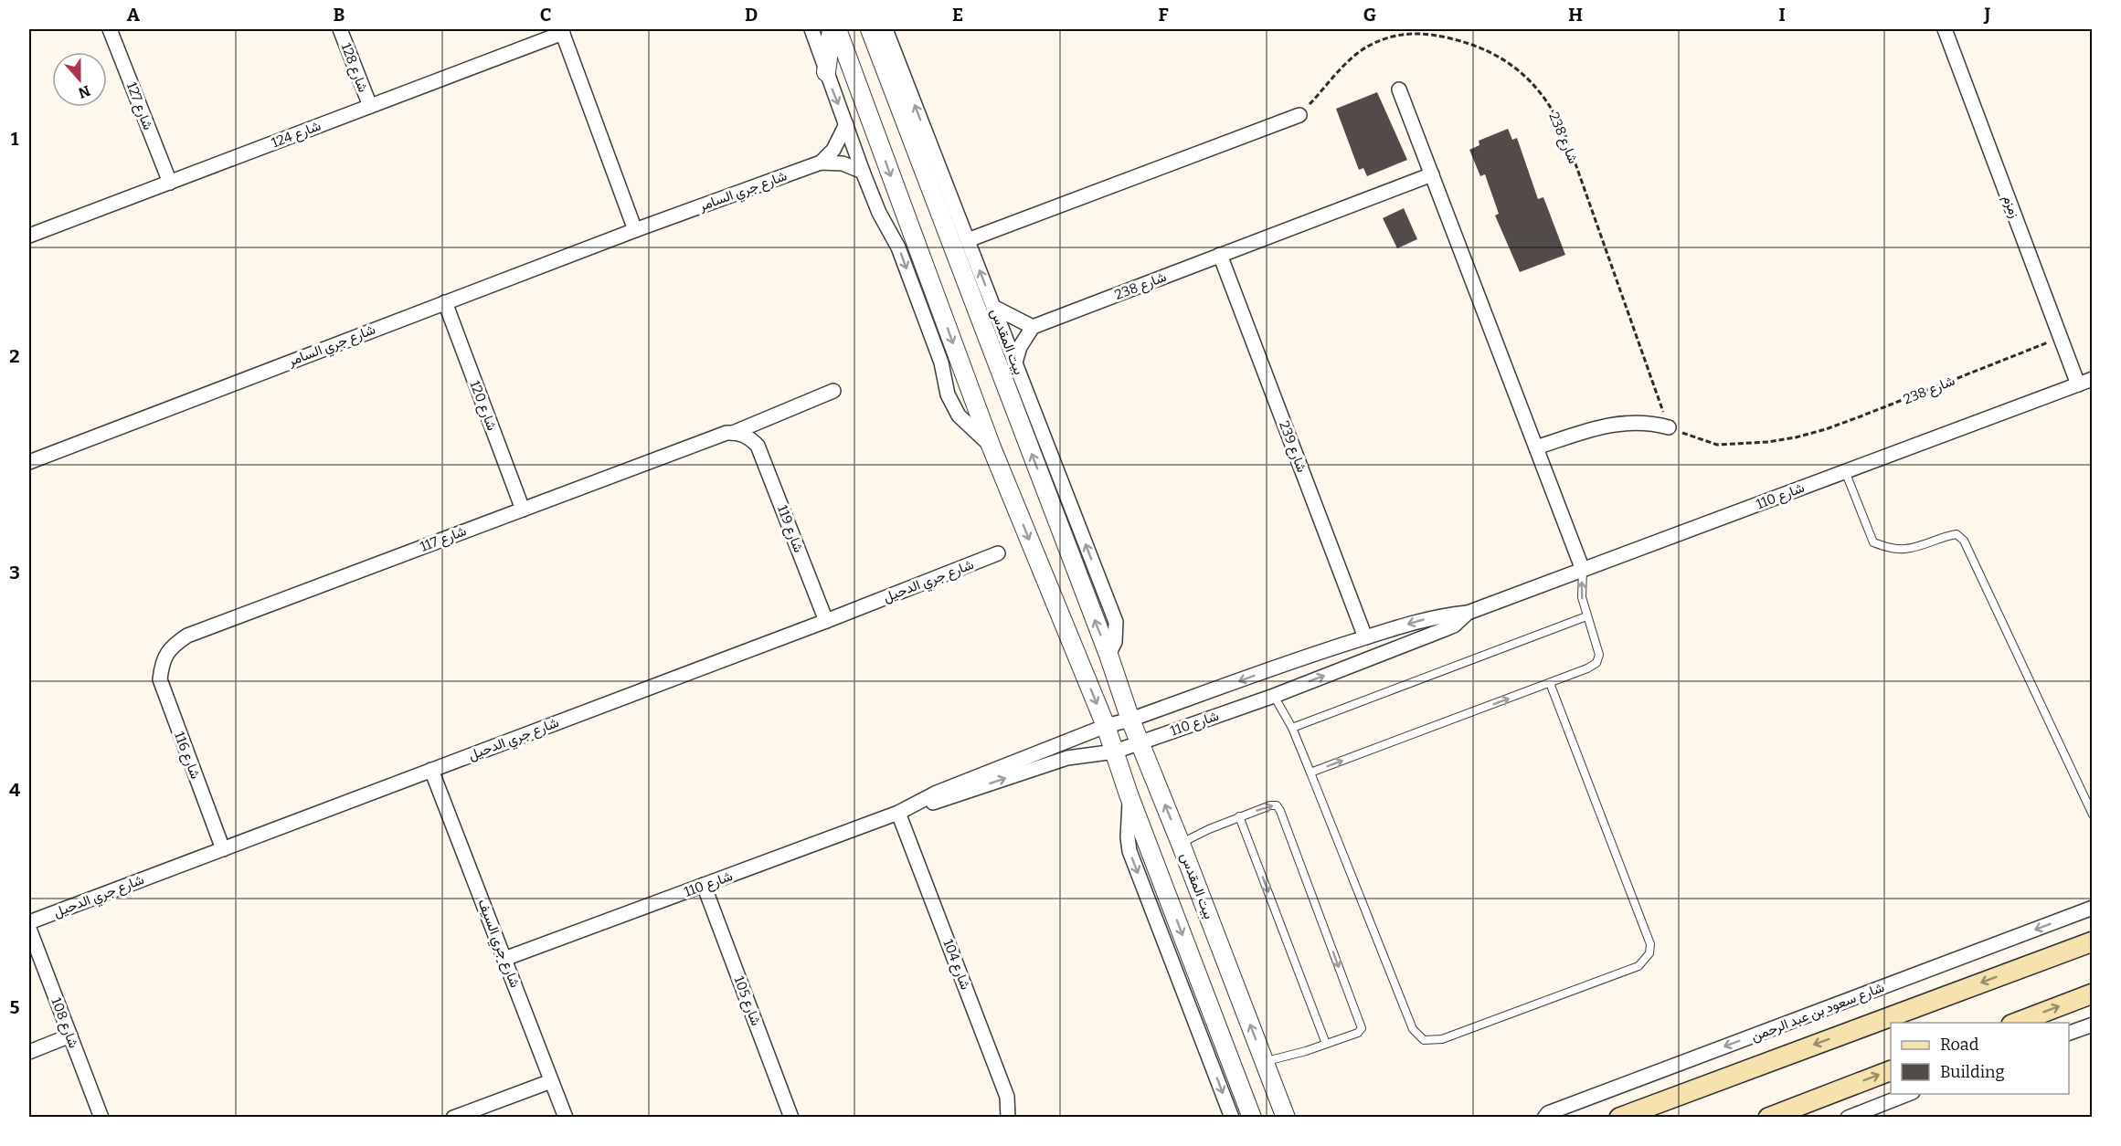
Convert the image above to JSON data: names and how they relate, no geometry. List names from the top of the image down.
{
  "streets": {
    "main road": ["شارع سعود بن عبد الرحمن"],
    "street": [
      "شارع 128",
      "شارع 127",
      "شارع 124",
      "شارع 238",
      "شارع جري السامر",
      "زمزم",
      "بيت المقدس",
      "شارع 120",
      "شارع 239",
      "شارع 110",
      "شارع 119",
      "شارع 117",
      "شارع جري الدحيل",
      "شارع 116",
      "شارع جري السيف",
      "شارع 104",
      "شارع 105",
      "شارع 108"
    ]
  },
  "crossings": [
    ["شارع 128", "شارع 124"],
    ["شارع 127", "شارع 124"],
    ["شارع 238", "زمزم"],
    ["شارع 238", "شارع 239"],
    ["شارع جري السامر", "شارع 120"],
    ["زمزم", "شارع 110"],
    ["بيت المقدس", "شارع 110"],
    ["شارع 120", "شارع 117"],
    ["شارع 239", "شارع 110"],
    ["شارع 110", "شارع جري السيف"],
    ["شارع 110", "شارع 104"],
    ["شارع 110", "شارع 105"],
    ["شارع 119", "شارع 117"],
    ["شارع 119", "شارع جري الدحيل"],
    ["شارع 117", "شارع 116"],
    ["شارع جري الدحيل", "شارع 116"],
    ["شارع جري الدحيل", "شارع جري السيف"]
  ],
  "one_way": ["شارع سعود بن عبد الرحمن"],
  "legend": ["Road", "Building"],
  "north": "bottom",
  "grid": {
    "columns": [
      "A",
      "B",
      "C",
      "D",
      "E",
      "F",
      "G",
      "H",
      "I",
      "J"
    ],
    "rows": [
      "1",
      "2",
      "3",
      "4",
      "5"
    ]
  }
}
